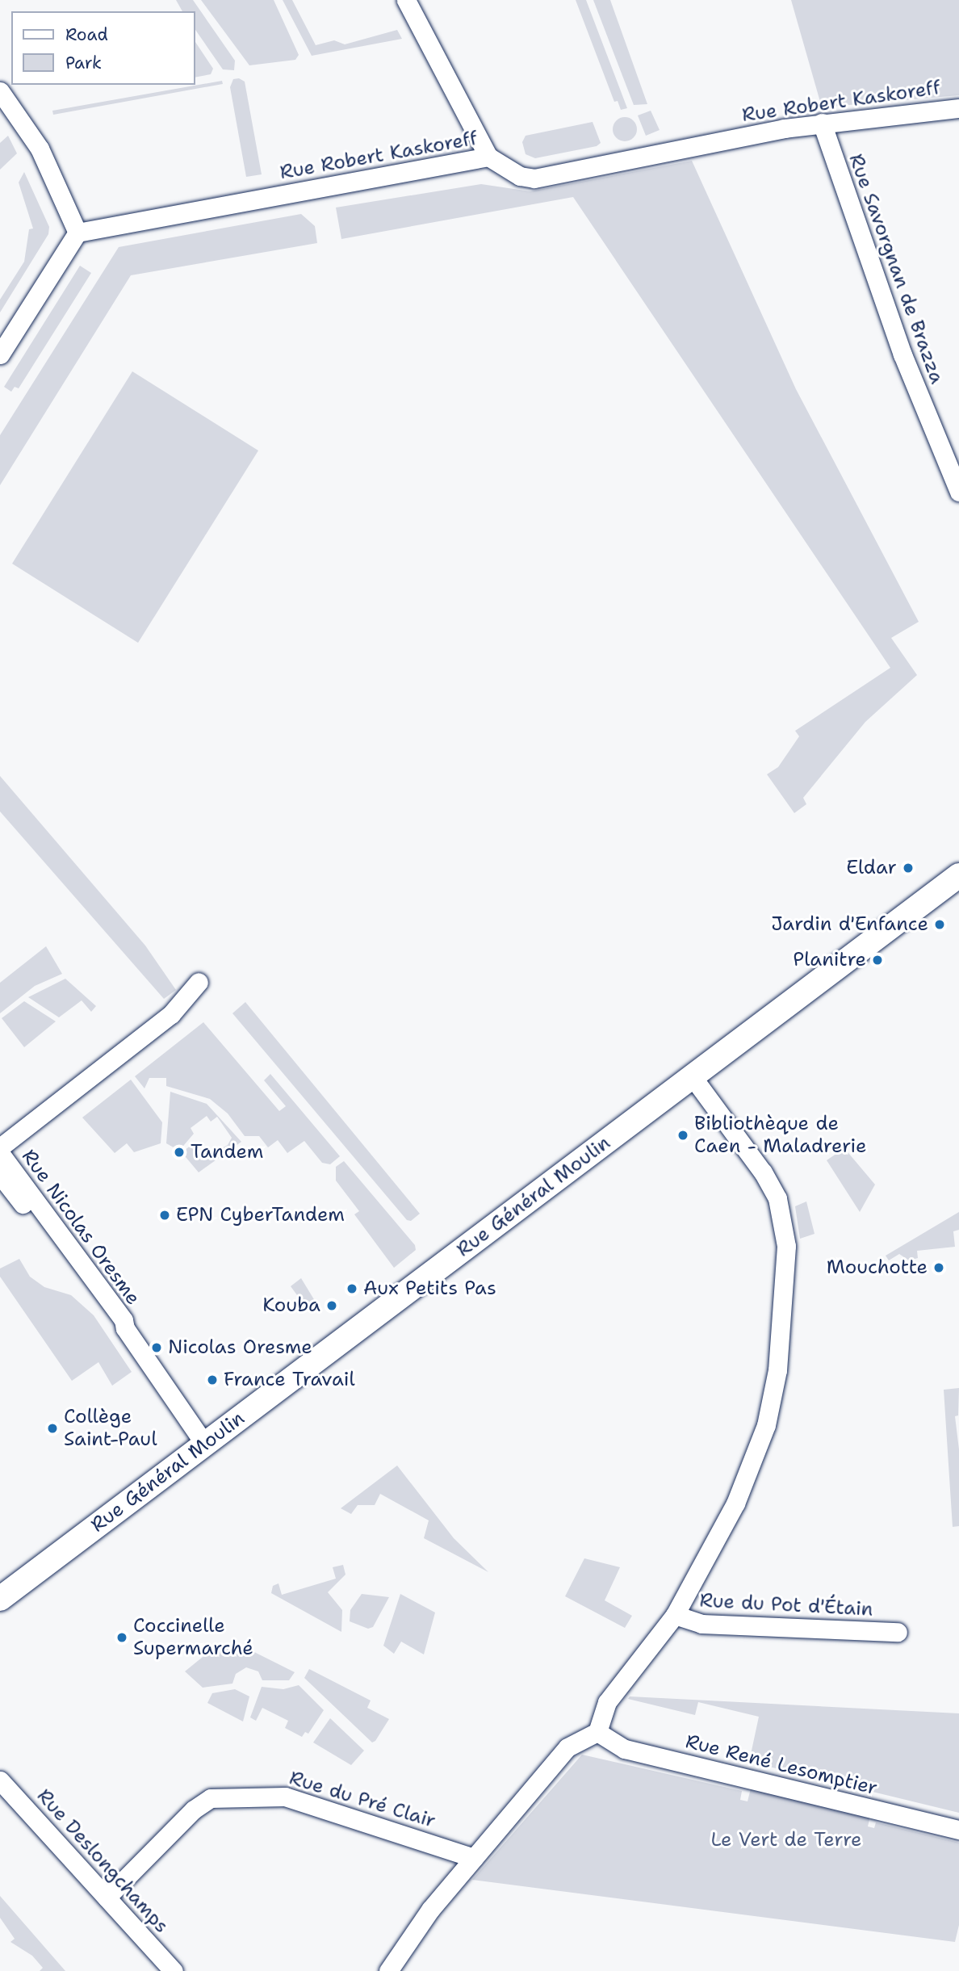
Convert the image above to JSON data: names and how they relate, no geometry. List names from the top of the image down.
{
  "streets": {
    "main road": ["Rue Général Moulin"],
    "street": [
      "Rue Robert Kaskoreff",
      "Rue Savorgnan de Brazza",
      "Rue Nicolas Oresme",
      "Rue du Pot d'Étain",
      "Rue René Lesomptier",
      "Rue du Pré Clair",
      "Rue Deslongchamps"
    ]
  },
  "crossings": [
    ["Rue Robert Kaskoreff", "Rue Savorgnan de Brazza"],
    ["Rue Général Moulin", "Rue Nicolas Oresme"],
    ["Rue Général Moulin", "Rue du Pot d'Étain"],
    ["Rue du Pot d'Étain", "Rue René Lesomptier"],
    ["Rue du Pré Clair", "Rue Deslongchamps"]
  ],
  "parks": ["Le Vert de Terre"],
  "places": [
    "Eldar",
    "Jardin d'Enfance",
    "Planitre",
    "Bibliothèque de Caen - Maladrerie",
    "Tandem",
    "EPN CyberTandem",
    "Mouchotte",
    "Aux Petits Pas",
    "Kouba",
    "Nicolas Oresme",
    "France Travail",
    "Collège Saint-Paul",
    "Coccinelle Supermarché"
  ],
  "legend": ["Road", "Park"]
}
